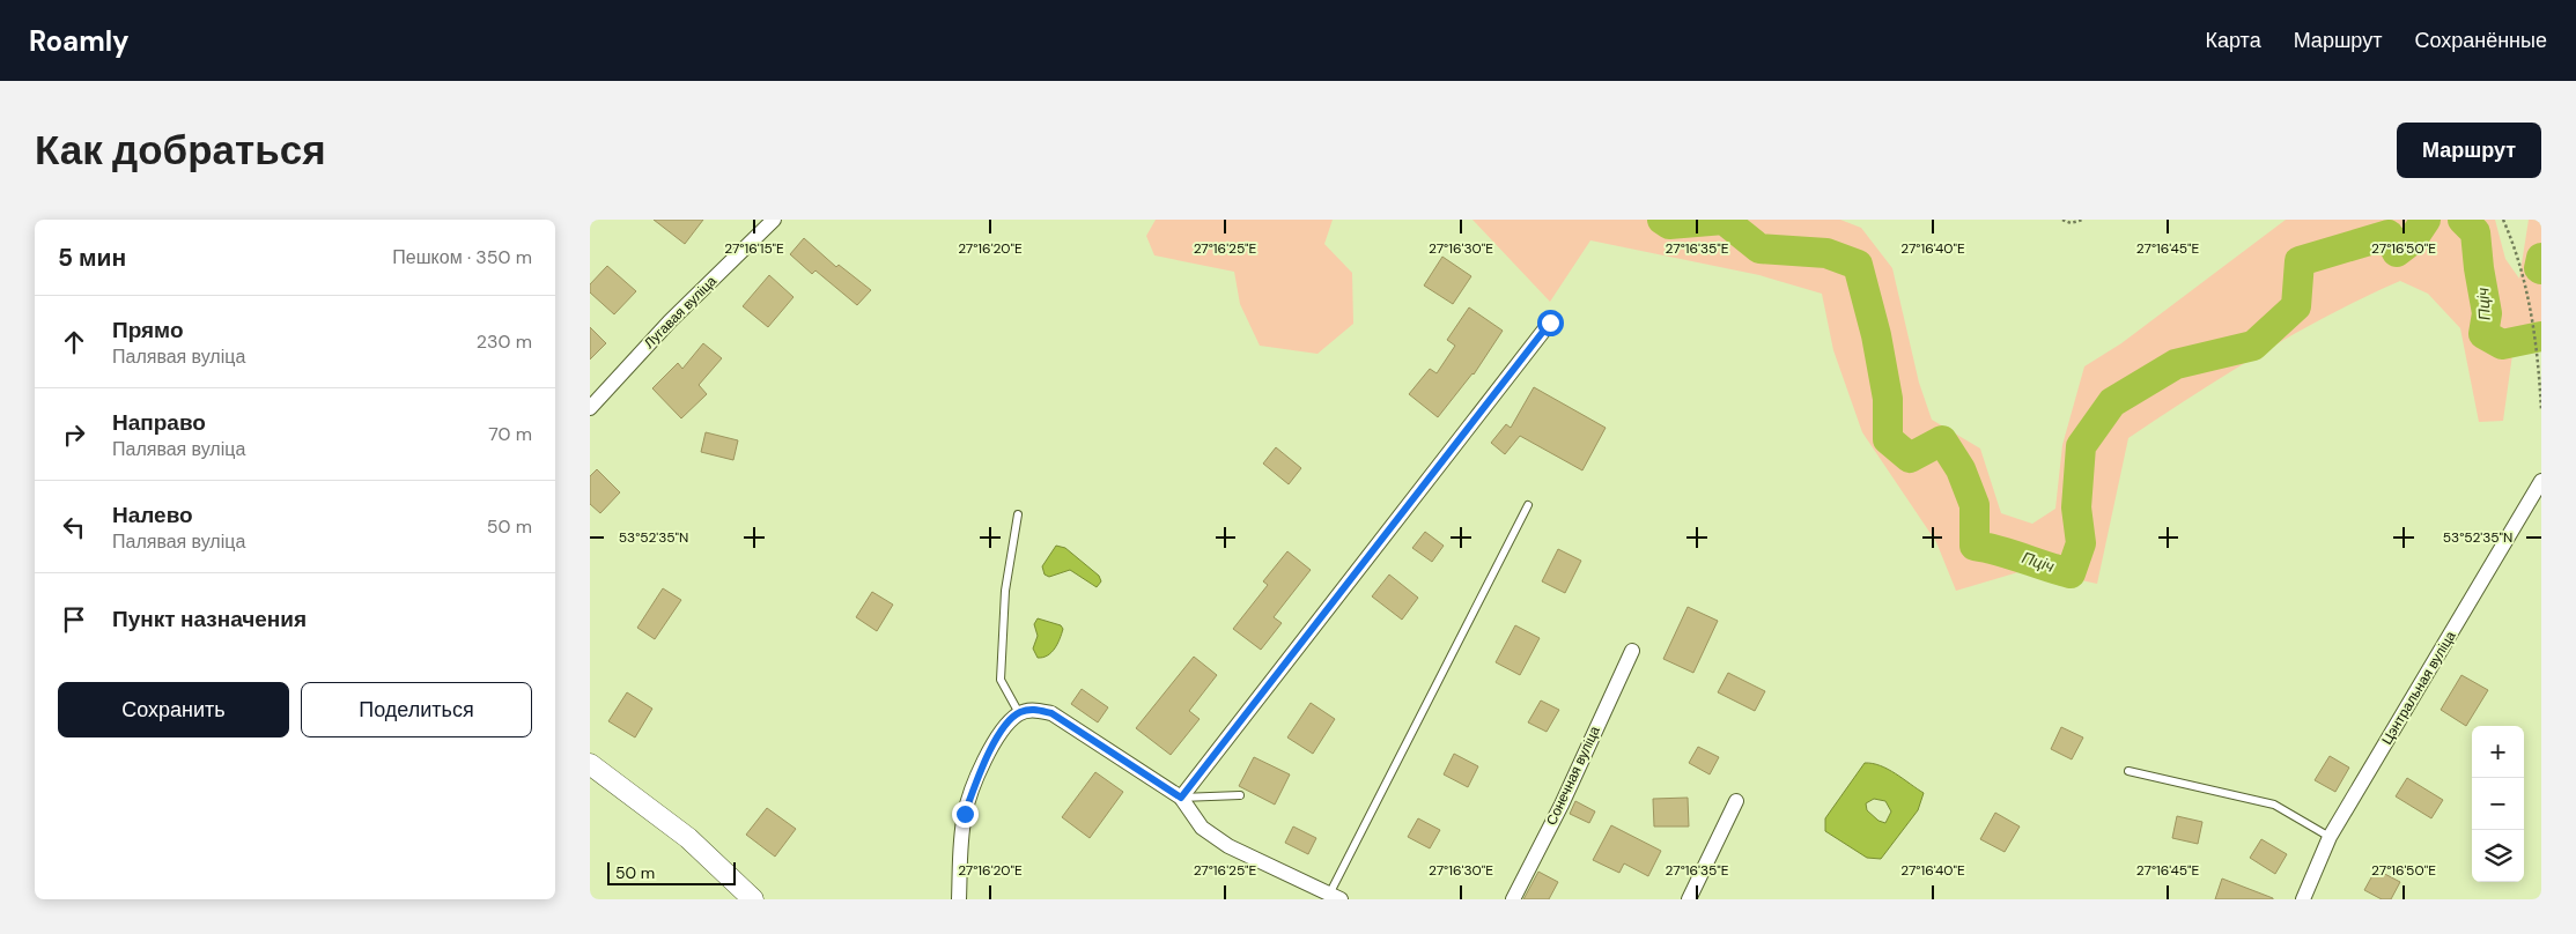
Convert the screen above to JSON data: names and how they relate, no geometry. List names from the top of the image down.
{
  "streets": {
    "street": ["Лугавая вуліца", "Цэнтральная вуліца", "Сонечная вуліца"]
  },
  "water": ["Пціч"],
  "scale_bar": "50 m",
  "page": {
    "header": "Roamly",
    "nav": ["Карта", "Маршрут", "Сохранённые"],
    "buttons": [
      "Маршрут",
      ["Сохранить", "Поделиться"]
    ],
    "title": "Как добраться",
    "heading": ["5 мин", "Пешком · 350 m"],
    "list": [
      ["Прямо", "Палявая вуліца", "230 m"],
      ["Направо", "Палявая вуліца", "70 m"],
      ["Налево", "Палявая вуліца", "50 m"],
      "Пункт назначения"
    ],
    "map_buttons": ["+", "−"],
    "scale": "50 m"
  },
  "coordinates": [
    "27°16'15\"E",
    "27°16'20\"E",
    "27°16'25\"E",
    "27°16'30\"E",
    "27°16'35\"E",
    "27°16'40\"E",
    "27°16'45\"E",
    "27°16'50\"E",
    "53°52'35\"N"
  ]
}
